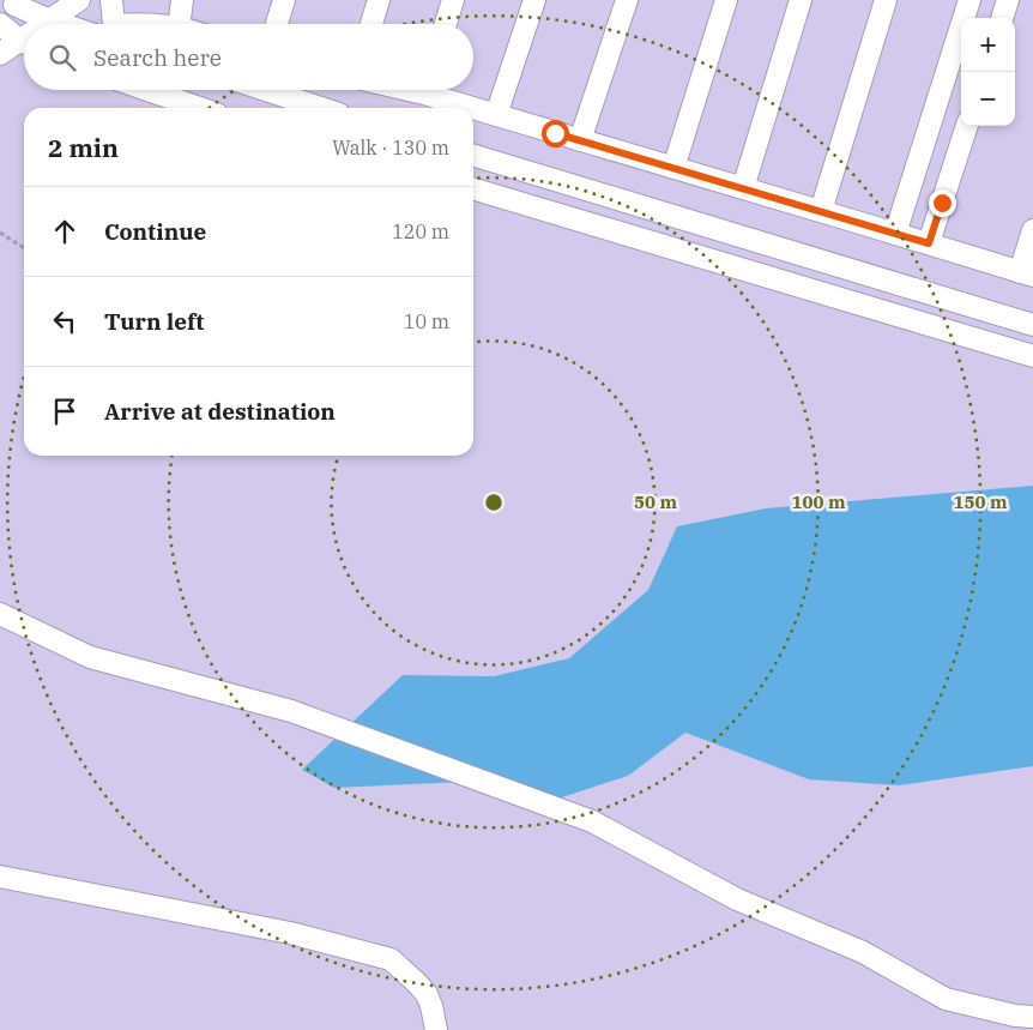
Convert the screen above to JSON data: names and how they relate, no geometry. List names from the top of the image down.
{
  "page": {
    "map_buttons": ["+", "−"],
    "search": "Search here",
    "heading": ["2 min", "Walk · 130 m"],
    "list": [
      ["Continue", "120 m"],
      ["Turn left", "10 m"],
      "Arrive at destination"
    ]
  },
  "rings": ["50 m", "100 m", "150 m"]
}
